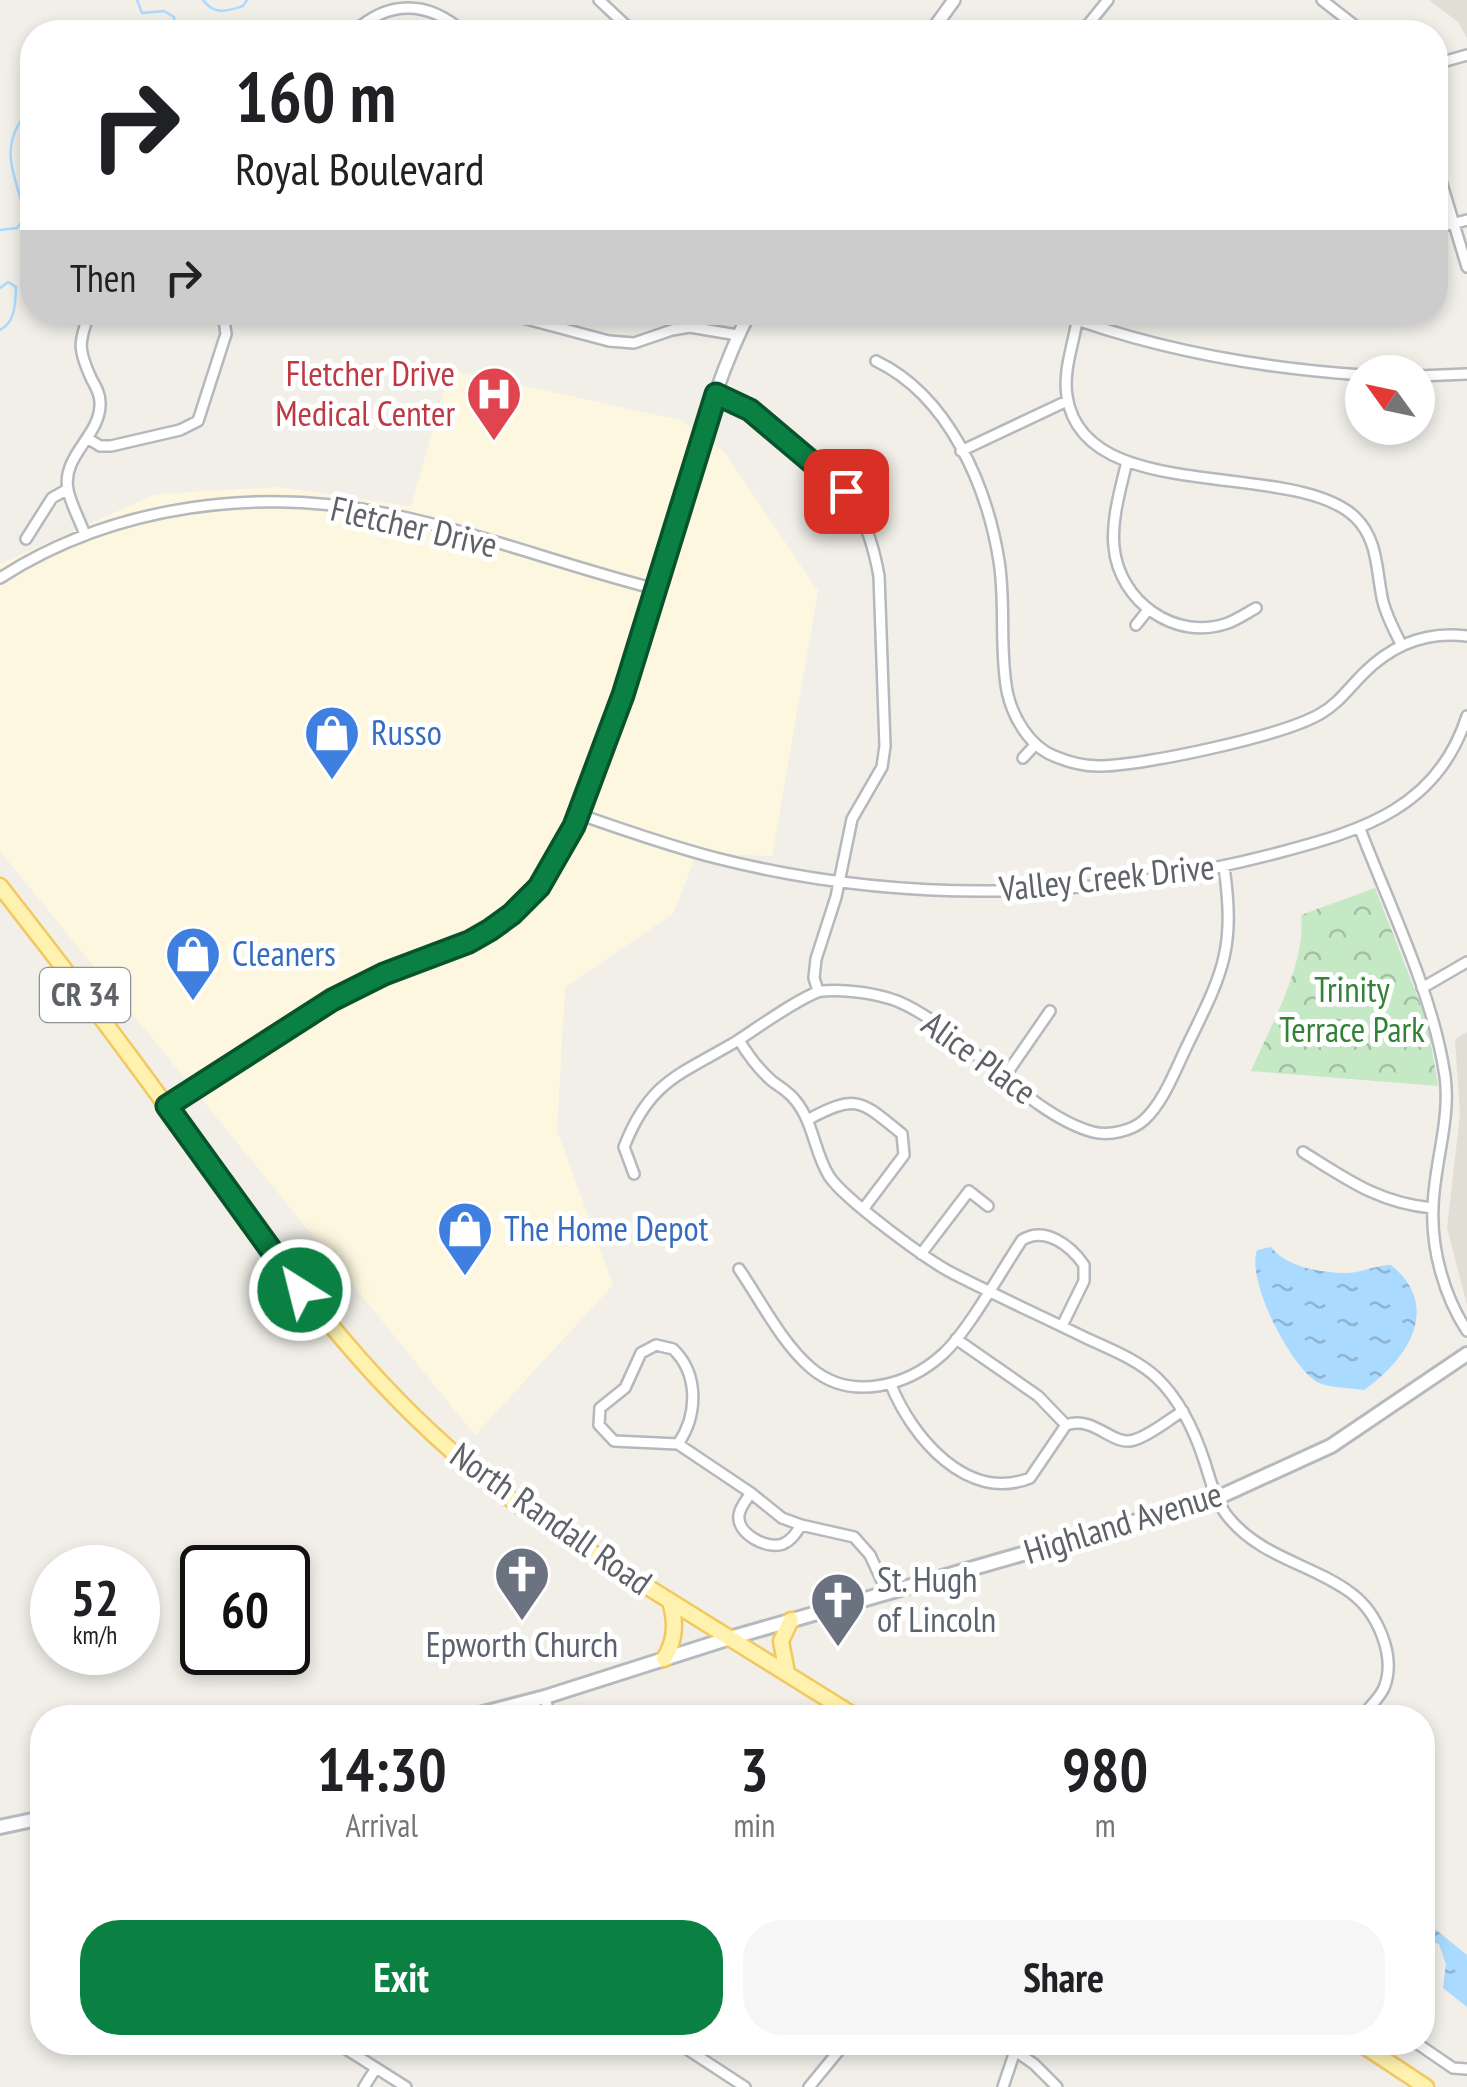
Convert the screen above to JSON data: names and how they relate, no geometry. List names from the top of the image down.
{
  "streets": {
    "main road": ["CR 34", "North Randall Road", "Highland Avenue"],
    "street": ["Fletcher Drive", "Valley Creek Drive", "Alice Place"]
  },
  "crossings": [
    ["Valley Creek Drive", "Alice Place"],
    ["North Randall Road", "Highland Avenue"]
  ],
  "parks": ["Trinity Terrace Park"],
  "places": {
    "hospital": ["Fletcher Drive Medical Center"],
    "shop": ["Russo", "Cleaners", "The Home Depot"],
    "church": ["Epworth Church", "St. Hugh of Lincoln"]
  },
  "north": "top left",
  "page": {
    "turn": ["160 m", "Royal Boulevard"],
    "then": "Then",
    "speed": "52 km/h",
    "limit": "60",
    "eta": [
      "14:30",
      "Arrival",
      "3",
      "min",
      "980",
      "m"
    ],
    "buttons": ["Exit", "Share"]
  }
}
